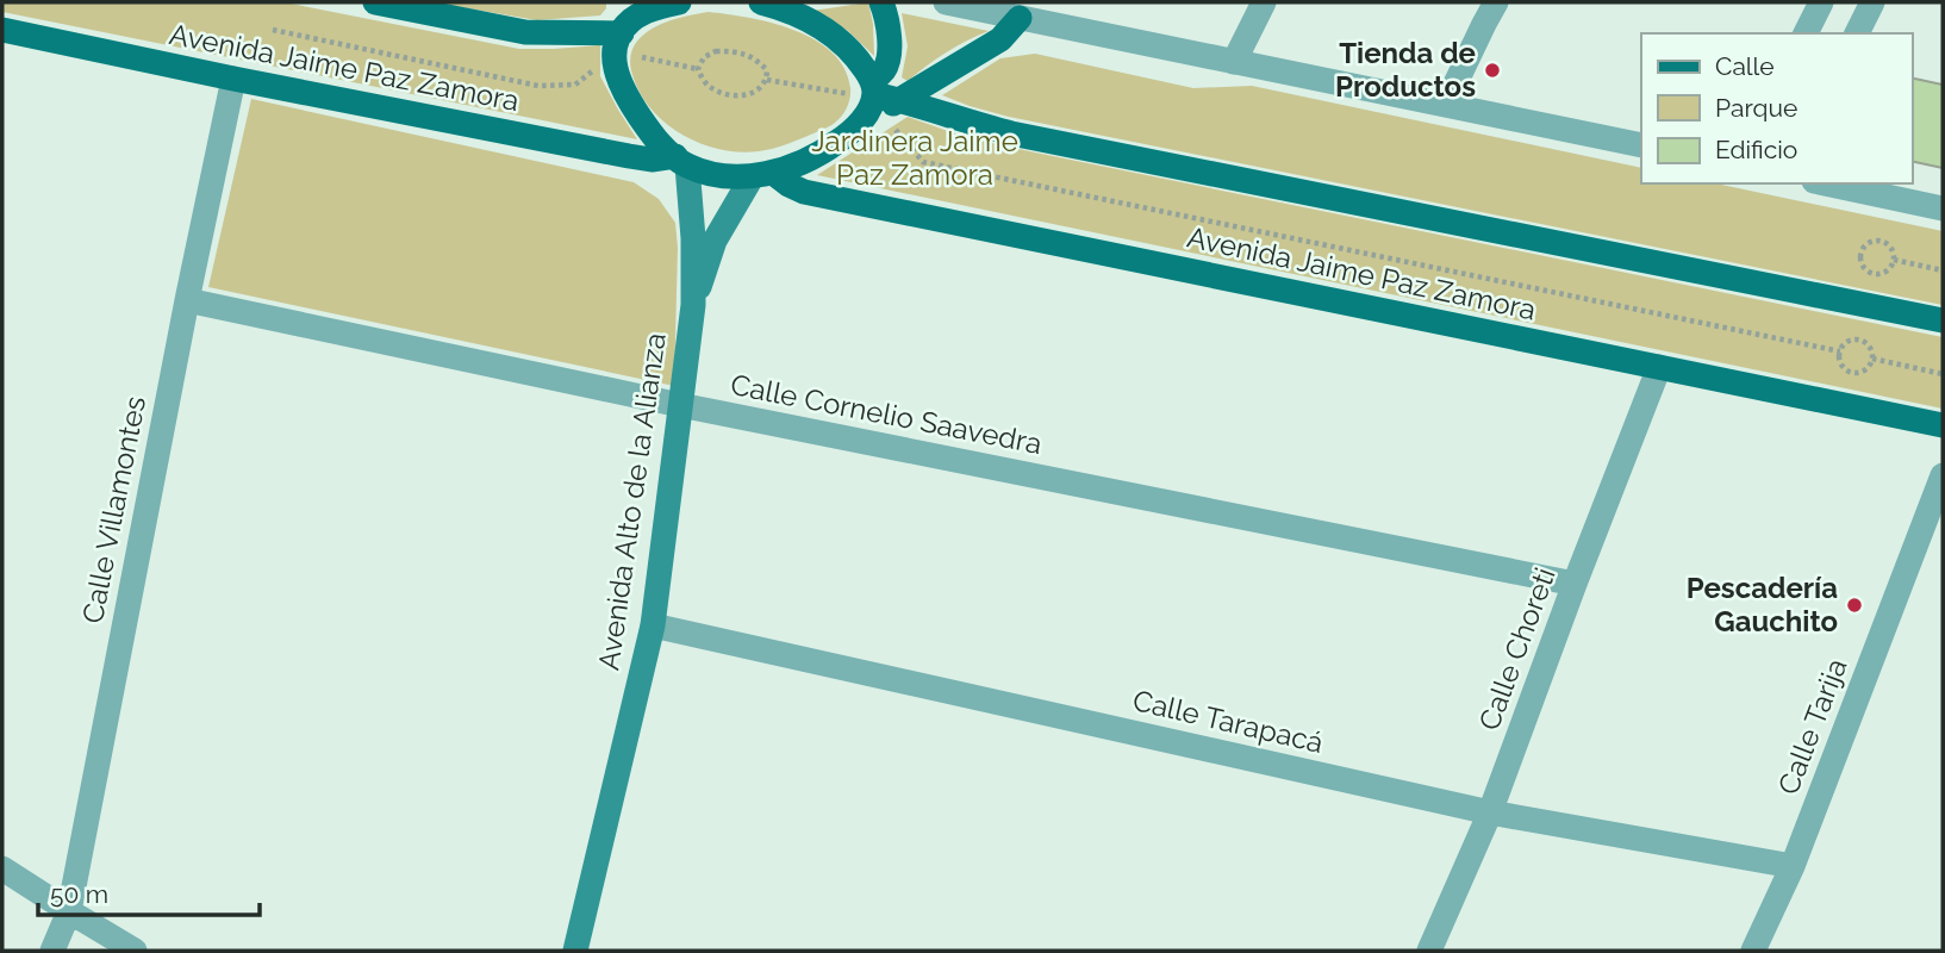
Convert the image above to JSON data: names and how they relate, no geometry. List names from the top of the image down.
{
  "streets": {
    "main road": ["Avenida Jaime Paz Zamora", "Avenida Alto de la Alianza"],
    "street": [
      "Calle Cornelio Saavedra",
      "Calle Villamontes",
      "Calle Choreti",
      "Calle Tarapacá",
      "Calle Tarija"
    ]
  },
  "crossings": [
    ["Avenida Jaime Paz Zamora", "Avenida Alto de la Alianza"],
    ["Avenida Jaime Paz Zamora", "Calle Villamontes"],
    ["Avenida Jaime Paz Zamora", "Calle Choreti"],
    ["Calle Cornelio Saavedra", "Avenida Alto de la Alianza"],
    ["Calle Cornelio Saavedra", "Calle Villamontes"],
    ["Calle Cornelio Saavedra", "Calle Choreti"],
    ["Avenida Alto de la Alianza", "Calle Tarapacá"],
    ["Calle Choreti", "Calle Tarapacá"],
    ["Calle Tarapacá", "Calle Tarija"]
  ],
  "parks": ["Jardinera Jaime Paz Zamora"],
  "places": ["Tienda de Productos", "Pescadería Gauchito"],
  "legend": ["Calle", "Parque", "Edificio"],
  "scale_bar": "50 m"
}
